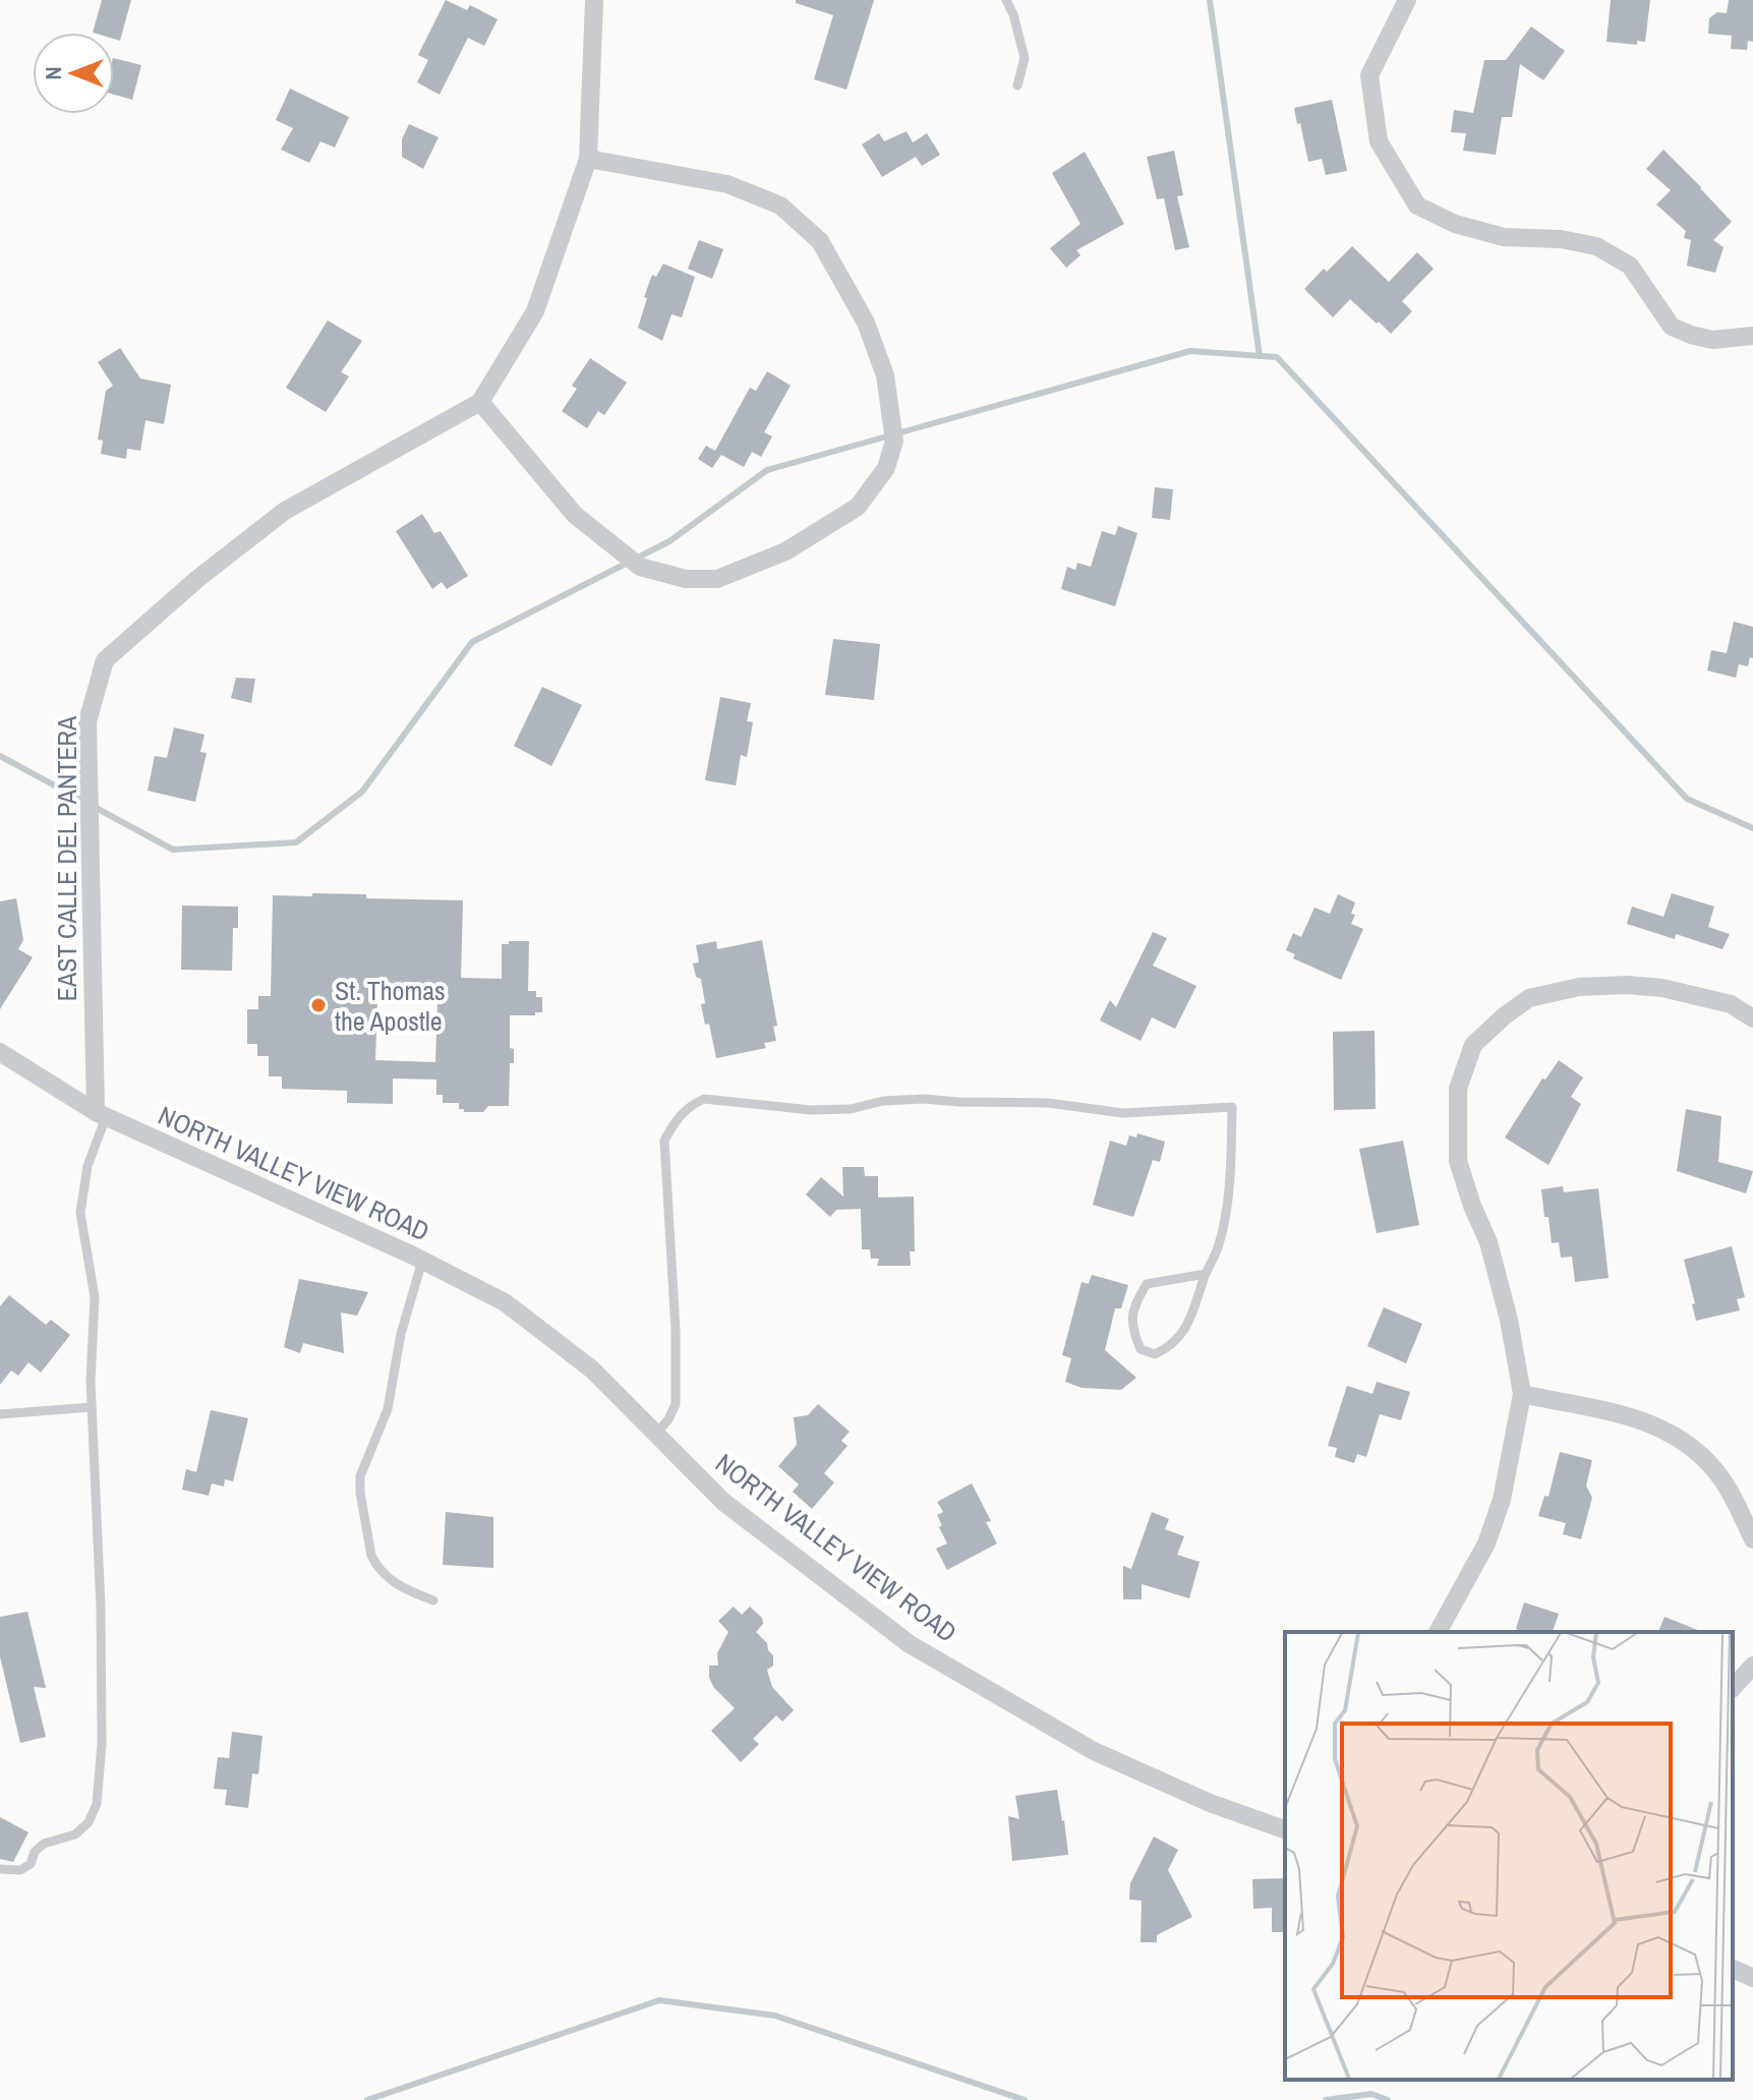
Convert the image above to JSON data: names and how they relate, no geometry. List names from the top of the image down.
{
  "streets": {
    "street": ["EAST CALLE DEL PANTERA", "NORTH VALLEY VIEW ROAD"]
  },
  "crossings": [
    ["EAST CALLE DEL PANTERA", "NORTH VALLEY VIEW ROAD"]
  ],
  "places": ["St. Thomas the Apostle"],
  "north": "left"
}
